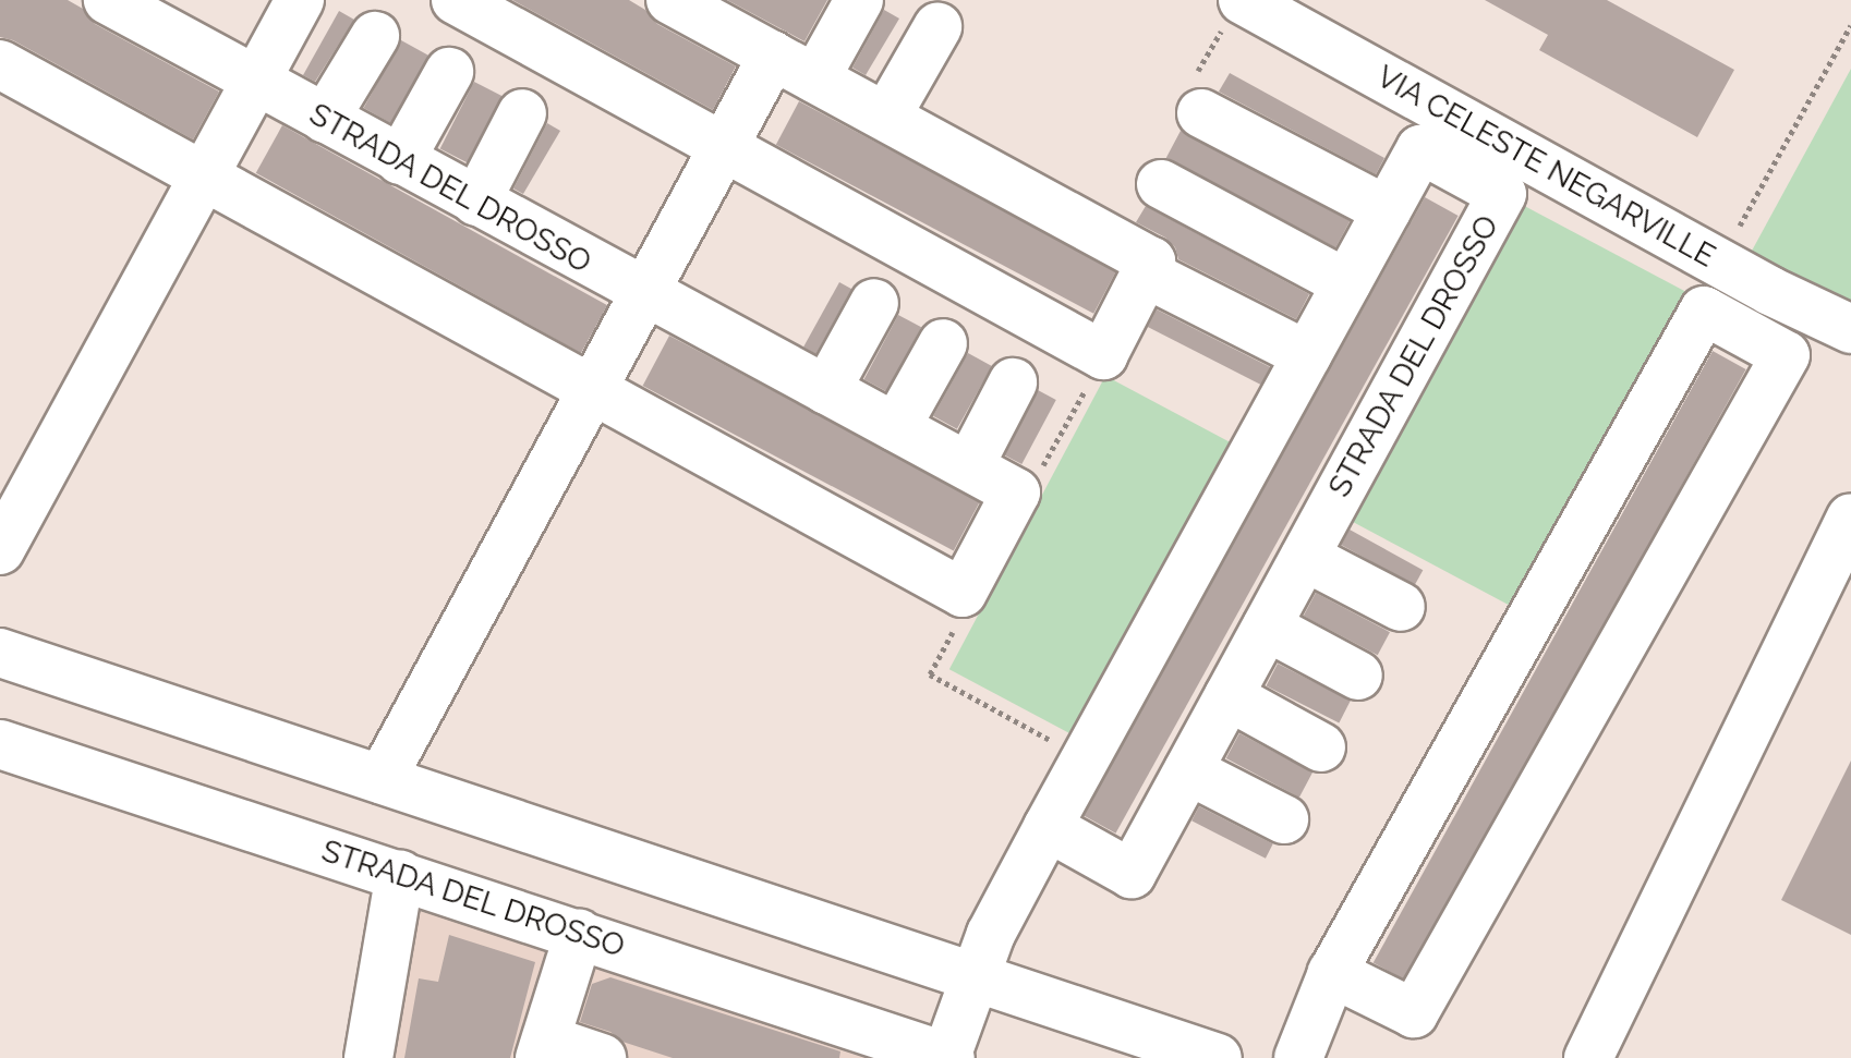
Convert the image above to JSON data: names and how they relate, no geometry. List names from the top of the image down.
{
  "streets": {
    "street": ["VIA CELESTE NEGARVILLE", "STRADA DEL DROSSO"]
  }
}
